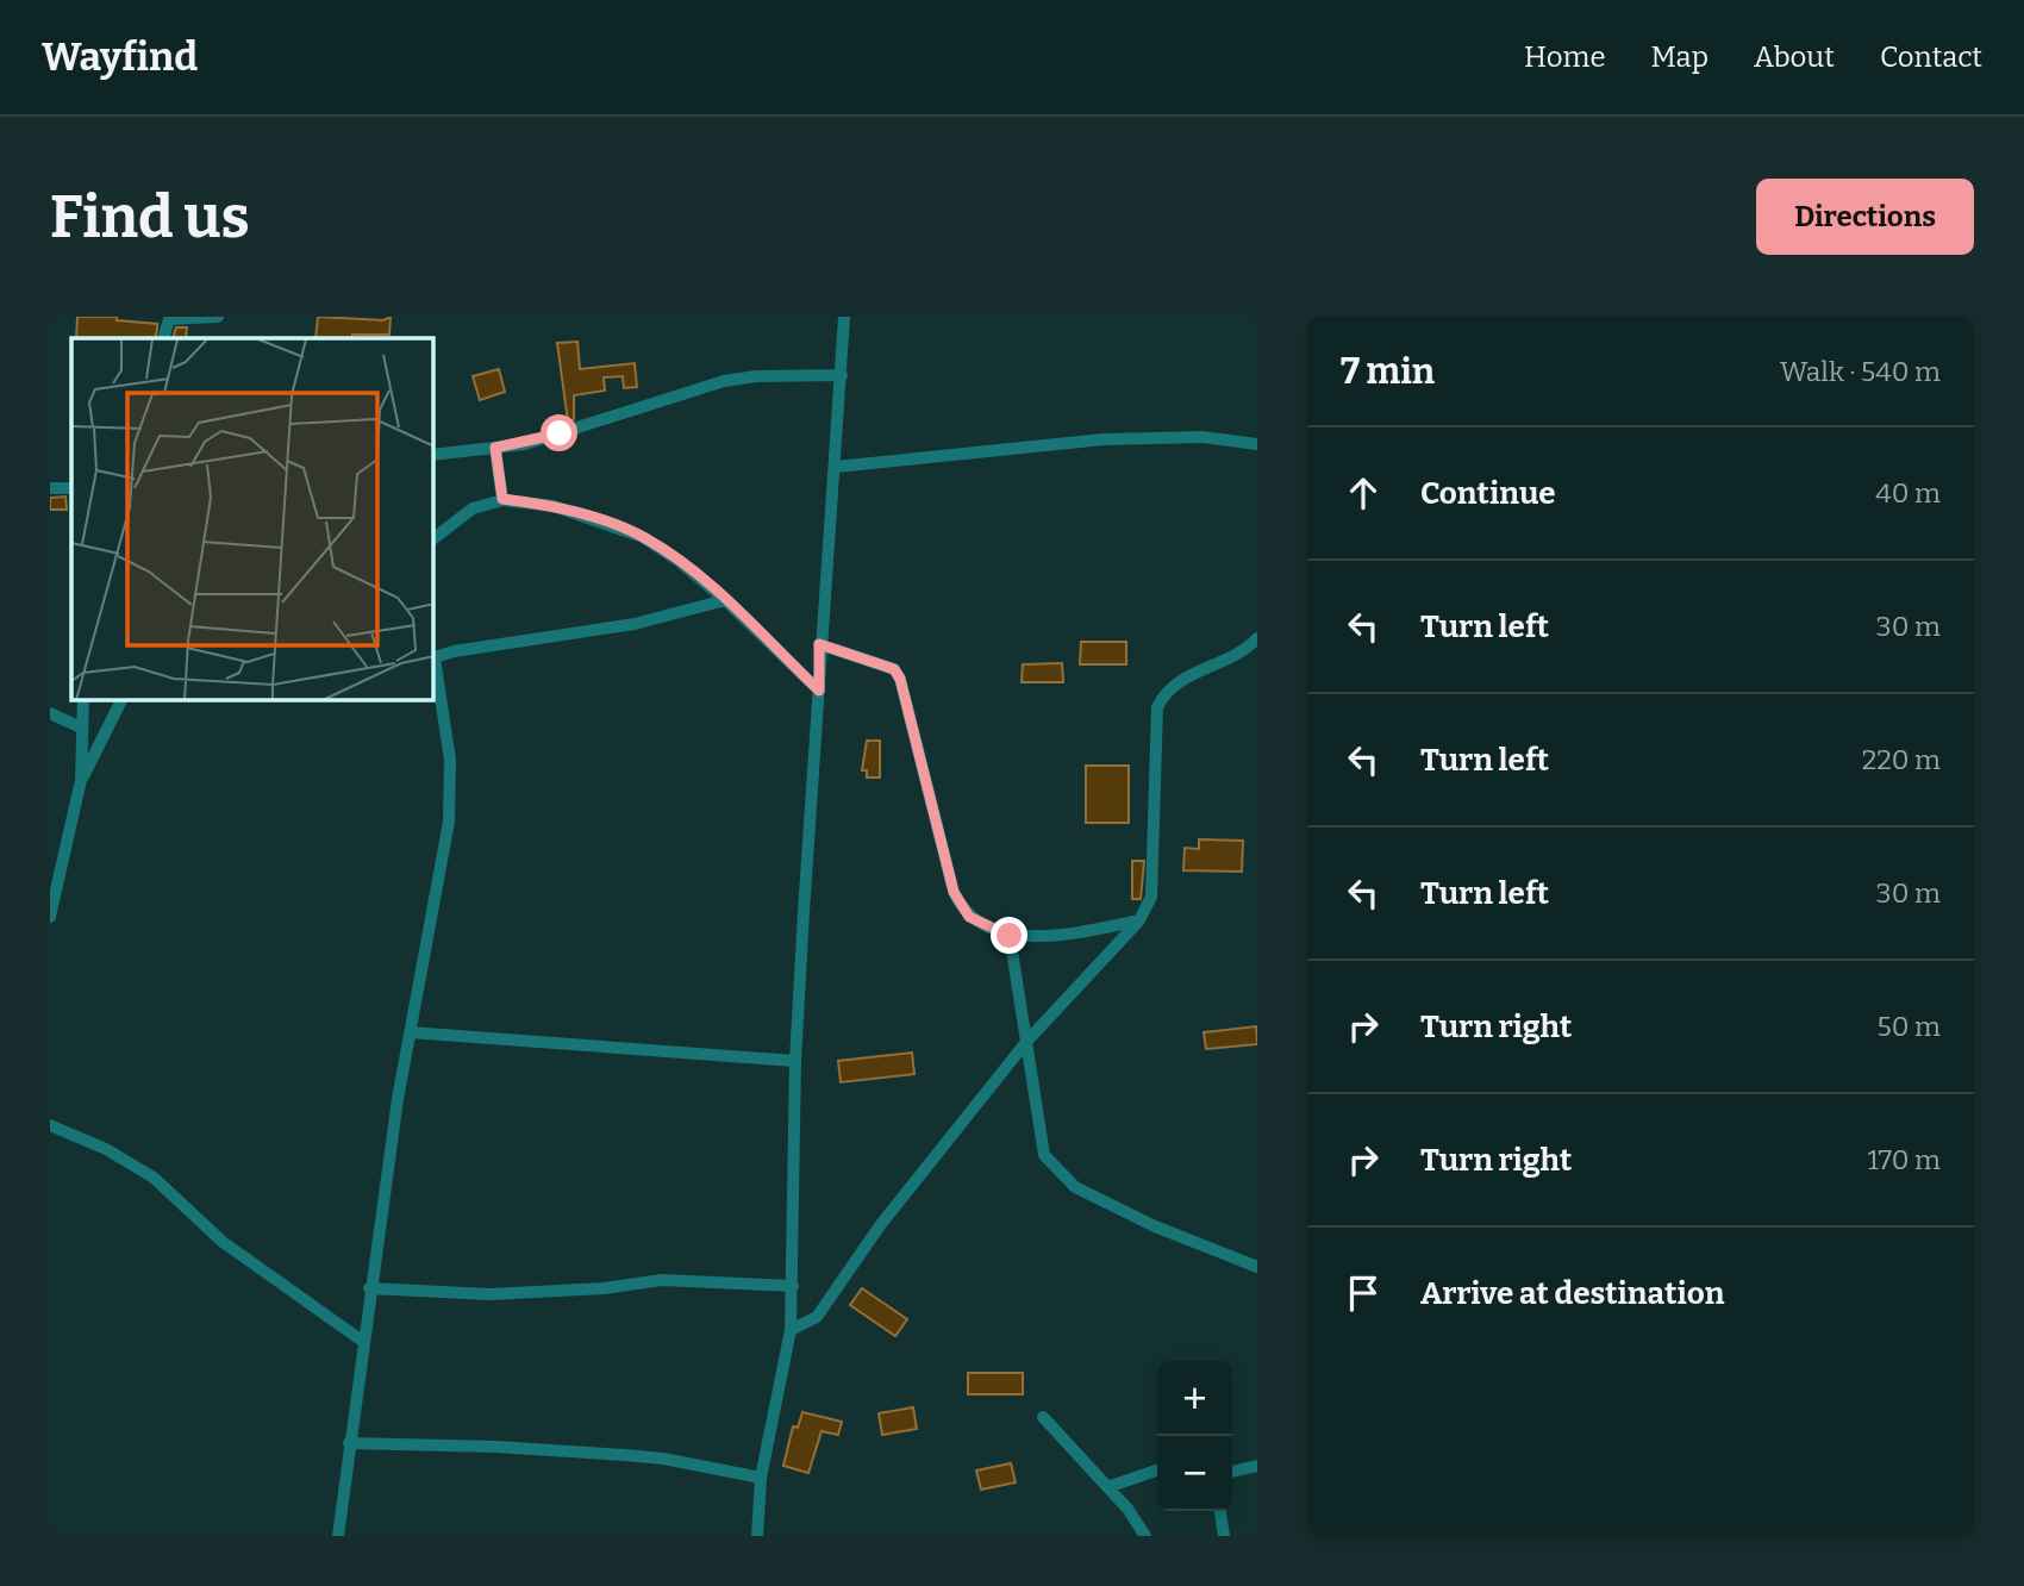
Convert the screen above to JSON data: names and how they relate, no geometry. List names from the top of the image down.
{
  "page": {
    "header": "Wayfind",
    "nav": [
      "Home",
      "Map",
      "About",
      "Contact"
    ],
    "buttons": "Directions",
    "title": "Find us",
    "heading": ["7 min", "Walk · 540 m"],
    "list": [
      ["Continue", "40 m"],
      ["Turn left", "30 m"],
      ["Turn left", "220 m"],
      ["Turn left", "30 m"],
      ["Turn right", "50 m"],
      ["Turn right", "170 m"],
      "Arrive at destination"
    ],
    "map_buttons": ["+", "−"]
  }
}
